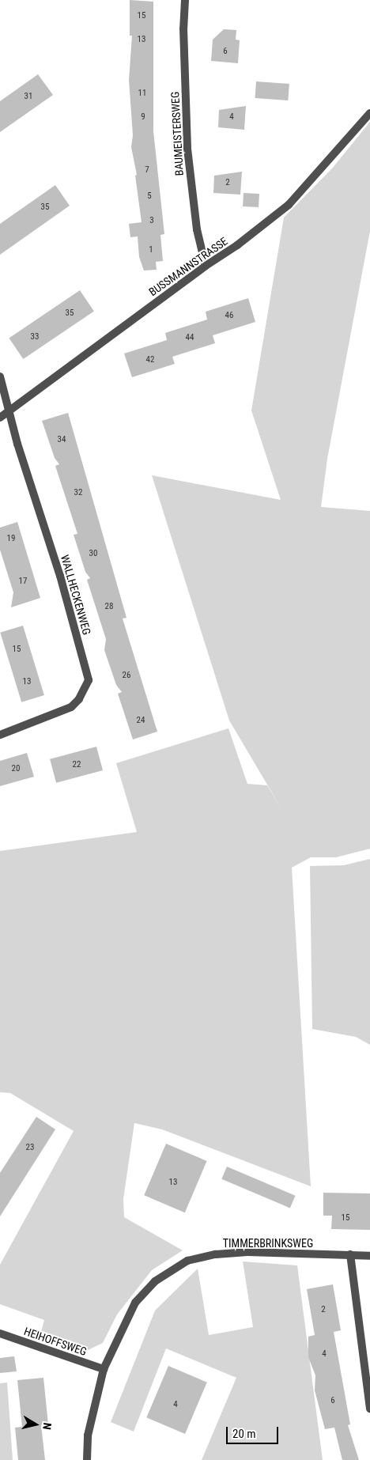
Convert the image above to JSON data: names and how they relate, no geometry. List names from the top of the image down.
{
  "streets": {
    "street": [
      "BAUMEISTERSWEG",
      "BUSSMANNSTRASSE",
      "WALLHECKENWEG",
      "TIMMERBRINKSWEG",
      "HEIHOFFSWEG"
    ]
  },
  "crossings": [
    ["BAUMEISTERSWEG", "BUSSMANNSTRASSE"],
    ["BUSSMANNSTRASSE", "WALLHECKENWEG"],
    ["TIMMERBRINKSWEG", "HEIHOFFSWEG"]
  ],
  "house_numbers": [
    "15",
    "13",
    "6",
    "11",
    "31",
    "9",
    "4",
    "7",
    "2",
    "5",
    "35",
    "3",
    "1",
    "35",
    "46",
    "33",
    "44",
    "42",
    "34",
    "32",
    "19",
    "30",
    "17",
    "28",
    "15",
    "26",
    "13",
    "24",
    "22",
    "20",
    "23",
    "13",
    "15",
    "2",
    "4",
    "6",
    "4"
  ],
  "scale_bar": "20 m",
  "north": "right"
}
